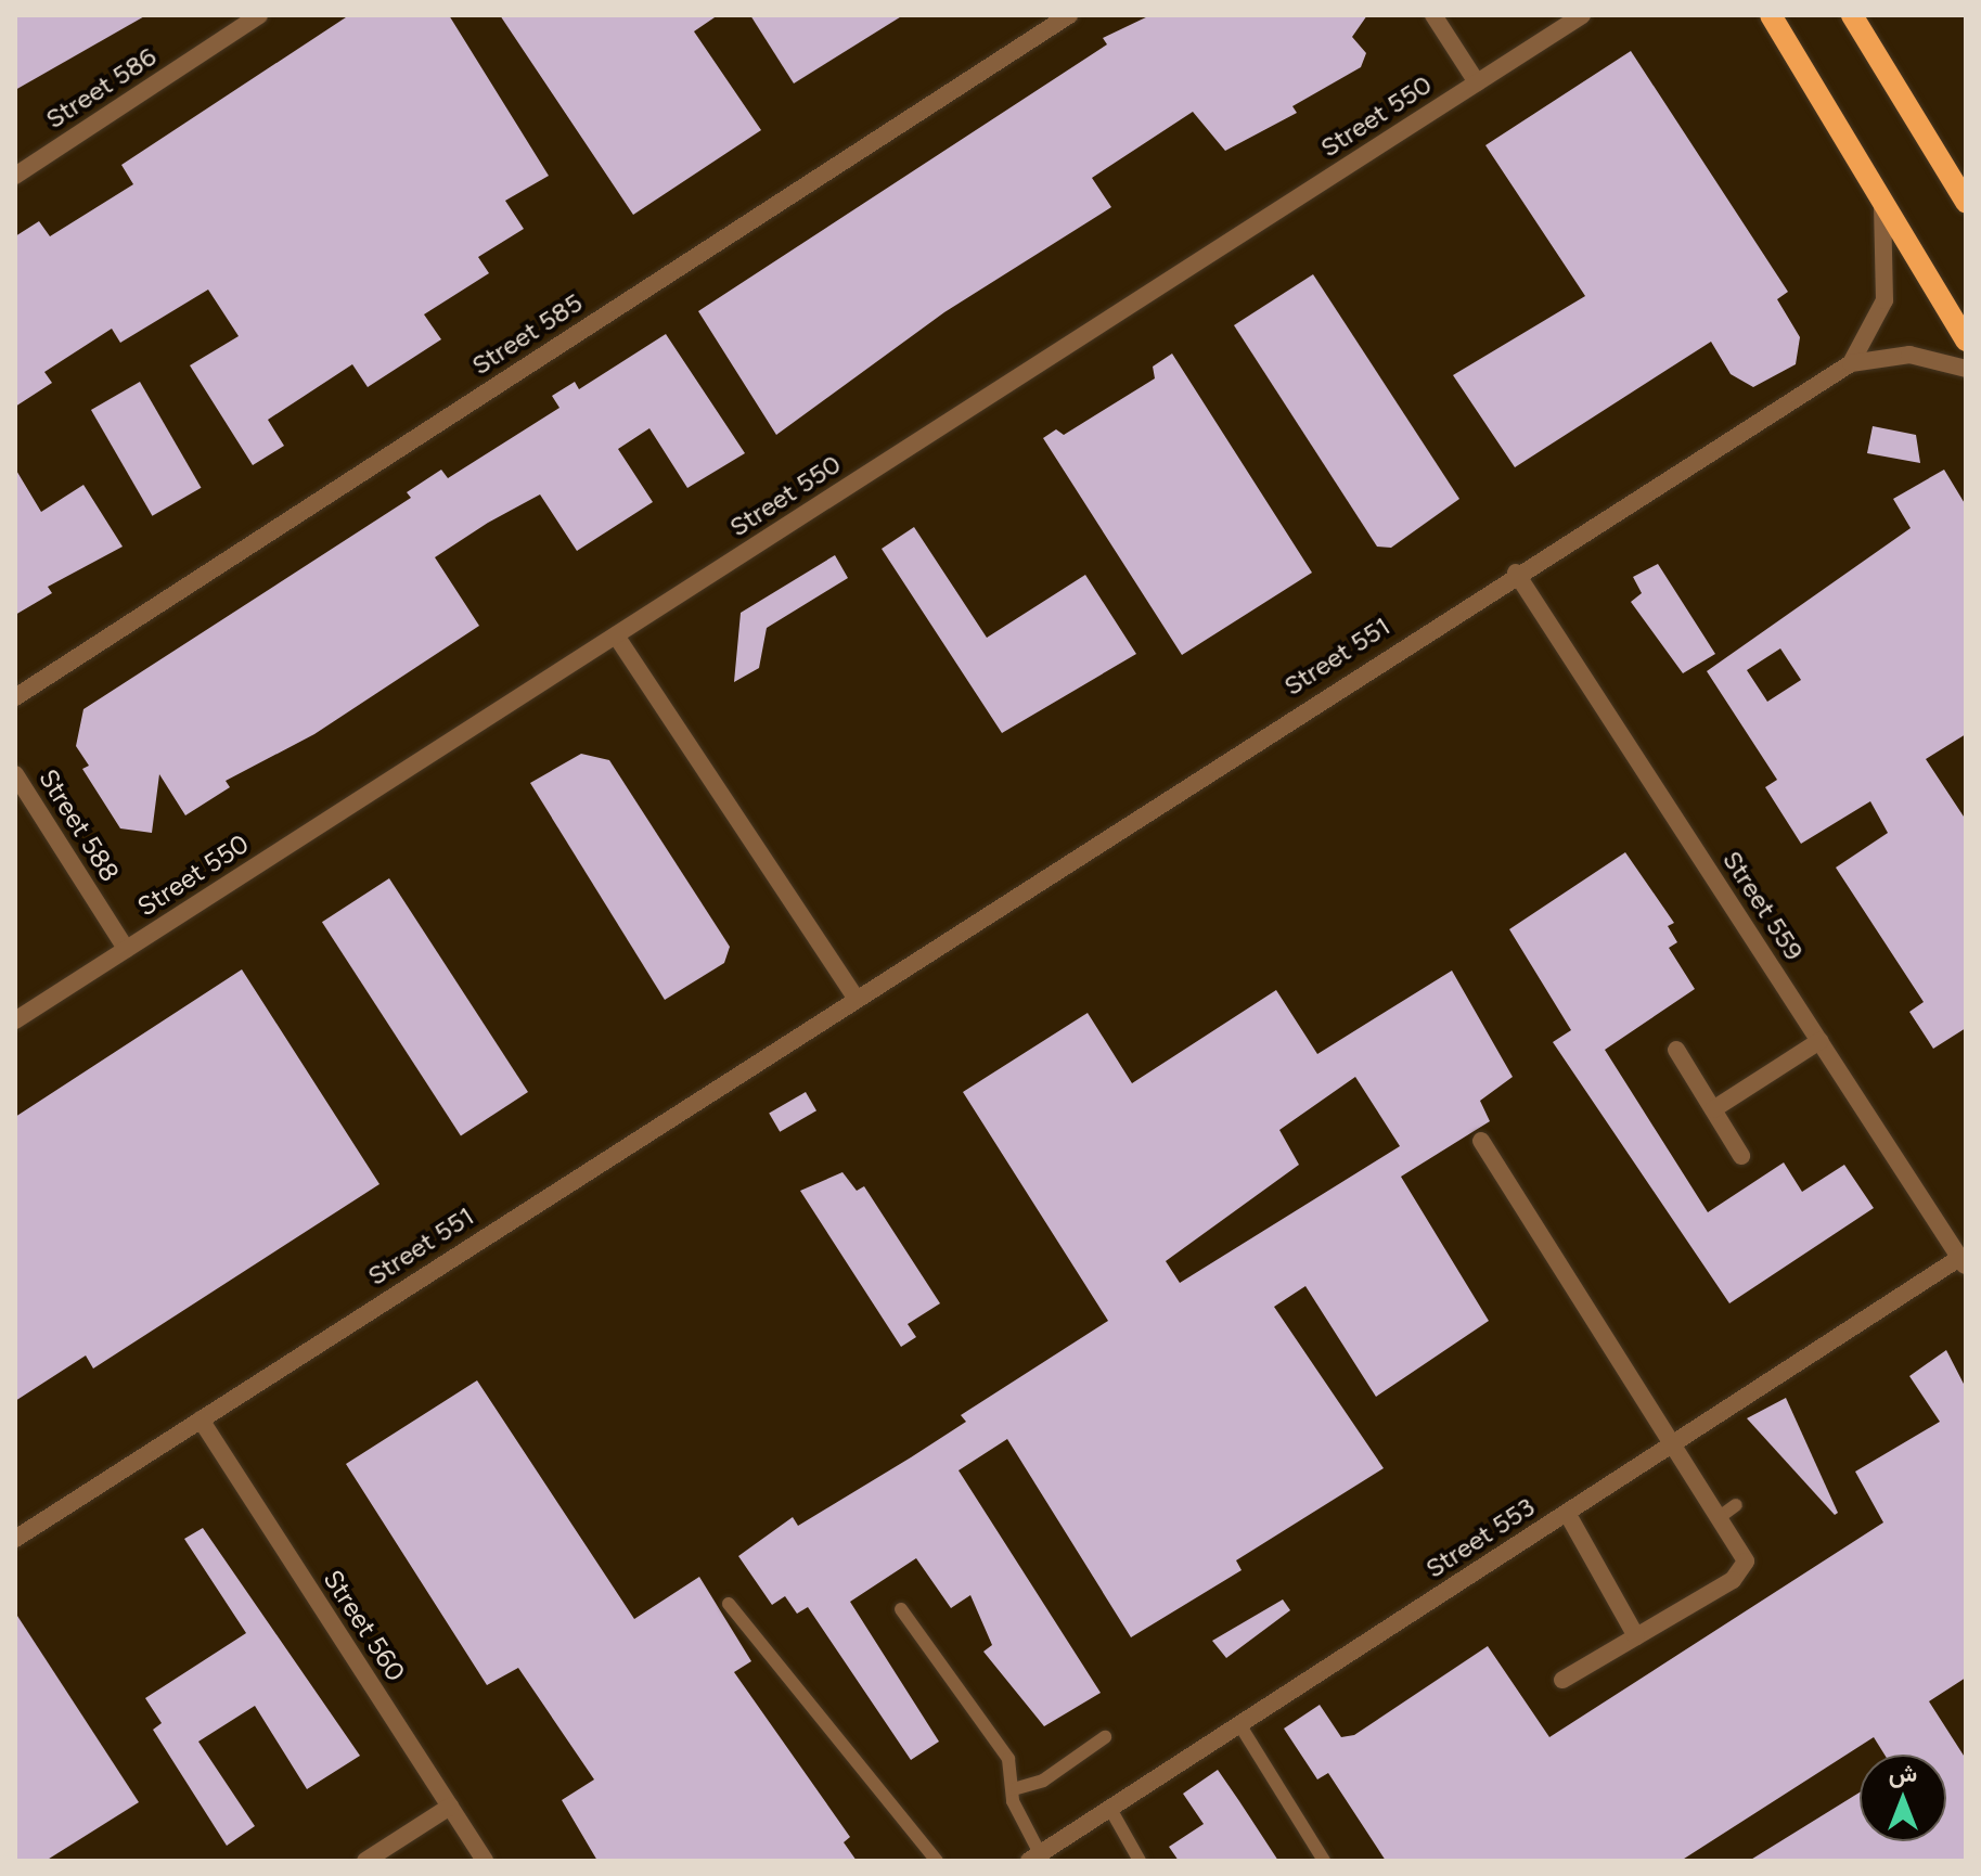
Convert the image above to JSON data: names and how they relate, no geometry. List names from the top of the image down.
{
  "streets": {
    "street": [
      "Street 586",
      "Street 550",
      "Street 585",
      "Street 551",
      "Street 588",
      "Street 559",
      "Street 553",
      "Street 560"
    ]
  },
  "crossings": [
    ["Street 550", "Street 588"],
    ["Street 551", "Street 559"],
    ["Street 551", "Street 560"],
    ["Street 559", "Street 553"]
  ],
  "north": "top"
}
